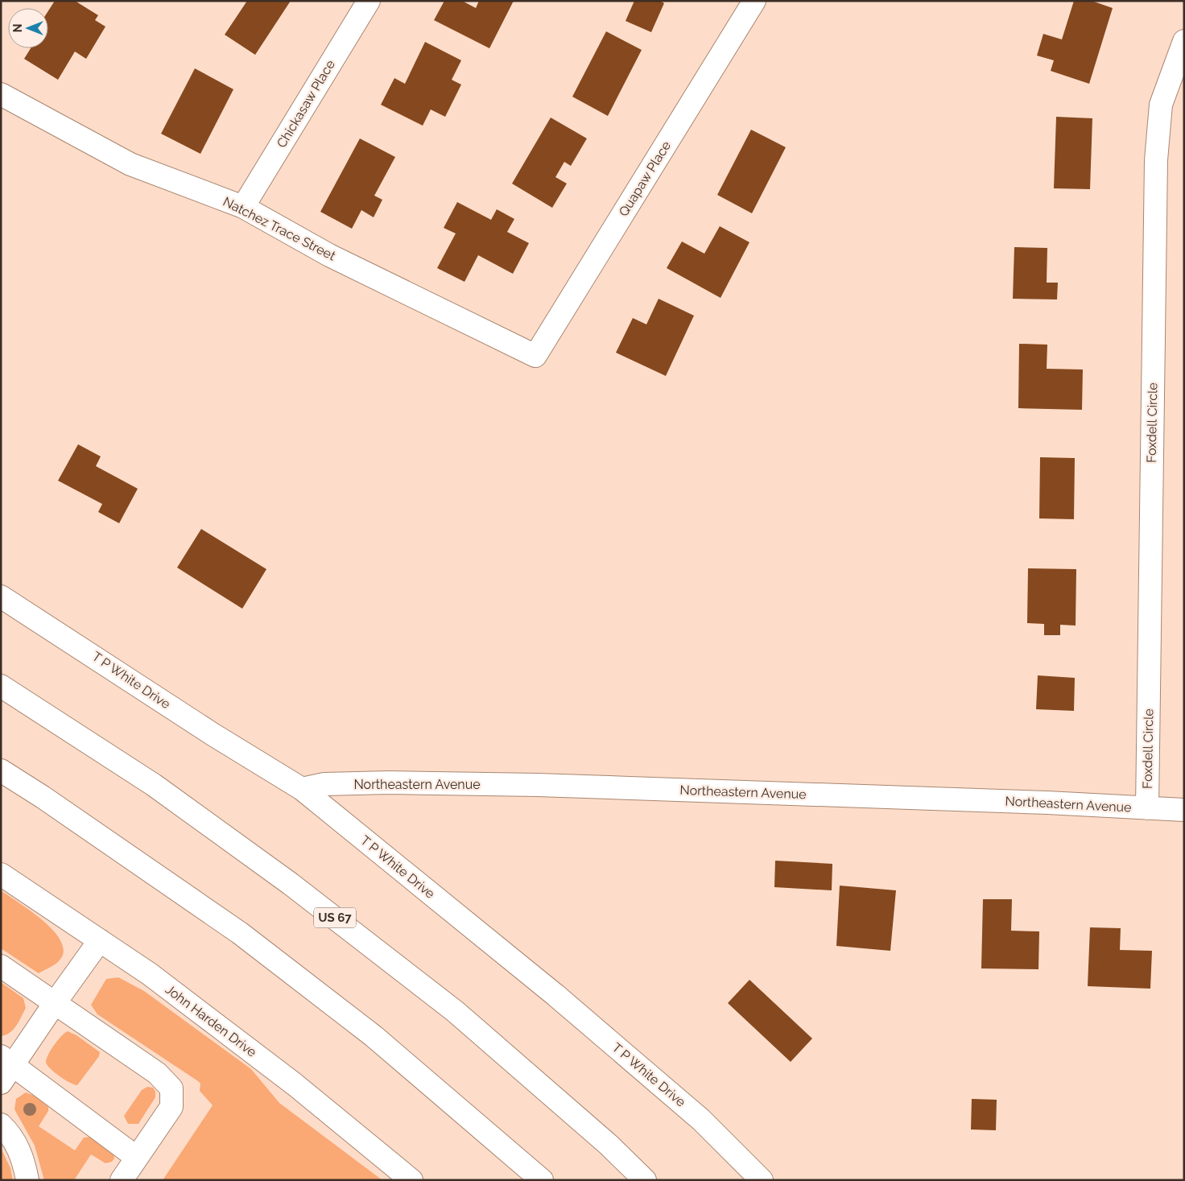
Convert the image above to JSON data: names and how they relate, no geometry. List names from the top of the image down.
{
  "streets": {
    "main road": [
      "Chickasaw Place",
      "Quapaw Place",
      "Natchez Trace Street",
      "Foxdell Circle",
      "T P White Drive",
      "Northeastern Avenue",
      "US 67",
      "John Harden Drive"
    ]
  },
  "crossings": [
    ["Chickasaw Place", "Natchez Trace Street"],
    ["Quapaw Place", "Natchez Trace Street"],
    ["Foxdell Circle", "Northeastern Avenue"],
    ["T P White Drive", "Northeastern Avenue"]
  ],
  "north": "left"
}
